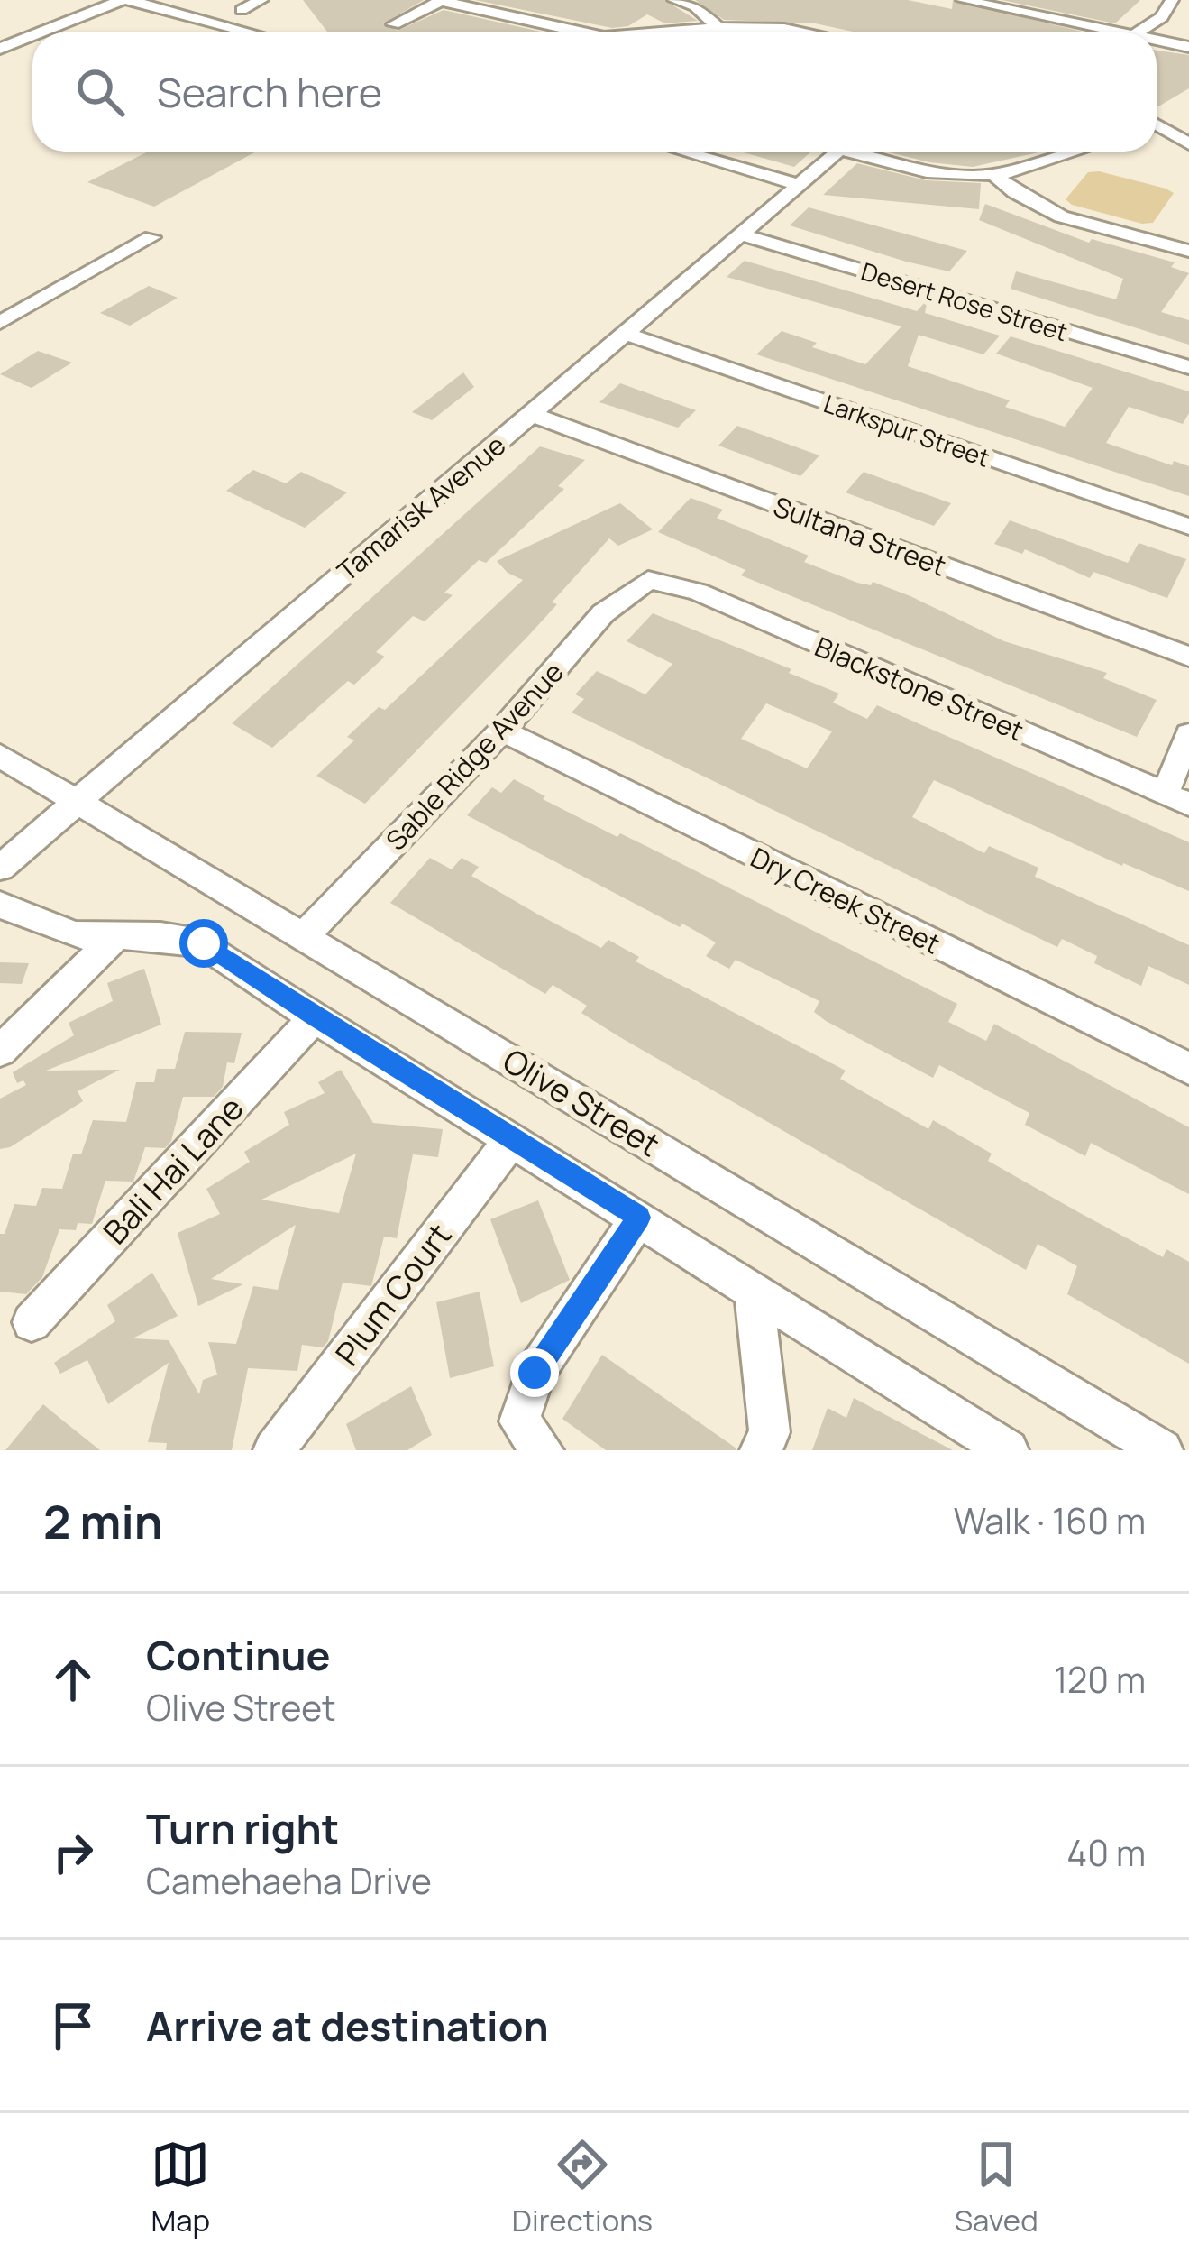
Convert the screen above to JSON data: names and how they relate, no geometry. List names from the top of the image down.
{
  "streets": {
    "street": [
      "Desert Rose Street",
      "Larkspur Street",
      "Tamarisk Avenue",
      "Sultana Street",
      "Blackstone Street",
      "Sable Ridge Avenue",
      "Dry Creek Street",
      "Olive Street",
      "Bali Hai Lane",
      "Plum Court"
    ]
  },
  "crossings": [
    ["Desert Rose Street", "Tamarisk Avenue"],
    ["Larkspur Street", "Tamarisk Avenue"],
    ["Tamarisk Avenue", "Sultana Street"],
    ["Tamarisk Avenue", "Olive Street"],
    ["Blackstone Street", "Sable Ridge Avenue"],
    ["Sable Ridge Avenue", "Dry Creek Street"],
    ["Sable Ridge Avenue", "Olive Street"]
  ],
  "page": {
    "search": "Search here",
    "heading": ["2 min", "Walk · 160 m"],
    "list": [
      ["Continue", "Olive Street", "120 m"],
      ["Turn right", "Camehaeha Drive", "40 m"],
      "Arrive at destination"
    ],
    "nav": ["Map", "Directions", "Saved"]
  }
}
